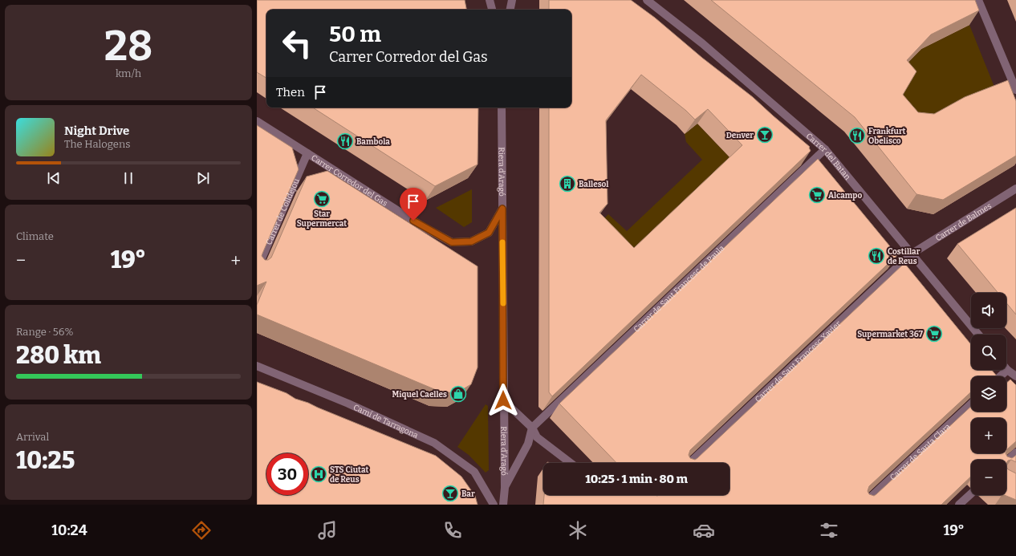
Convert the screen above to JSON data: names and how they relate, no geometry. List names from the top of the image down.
{
  "streets": {
    "street": [
      "Carrer del Batan",
      "Riera d'Aragó",
      "Carrer Corredor del Gas",
      "Carrer de Colldejou",
      "Carrer de Balmes",
      "Carrer de Sant Francesc de Paula",
      "Carrer de Sant Francesc Xavier",
      "Camí de Tarragona",
      "Carrer de Santa Clara"
    ]
  },
  "crossings": [
    ["Carrer del Batan", "Carrer de Balmes"],
    ["Carrer del Batan", "Carrer de Sant Francesc de Paula"],
    ["Carrer del Batan", "Carrer de Sant Francesc Xavier"],
    ["Riera d'Aragó", "Carrer Corredor del Gas"],
    ["Riera d'Aragó", "Carrer de Sant Francesc de Paula"],
    ["Carrer Corredor del Gas", "Carrer de Colldejou"],
    ["Carrer de Balmes", "Carrer de Sant Francesc Xavier"]
  ],
  "places": {
    "bar": ["Denver", "Bar"],
    "restaurant": ["Frankfurt Obelisco", "Bambola", "Costillar de Reus"],
    "building": ["Ballesol"],
    "supermarket": ["Alcampo", "Star Supermercat", "Supermarket 367"],
    "shop": ["Miquel Caelles"],
    "hospital": ["STS Ciutat de Reus"]
  },
  "page": {
    "tile": [
      ["28", "km/h"],
      "Climate",
      ["Range · 56%", "280 km"],
      ["Arrival", "10:25"]
    ],
    "turn": ["50 m", "Carrer Corredor del Gas"],
    "then": "Then",
    "song": ["Night Drive", "The Halogens"],
    "heat": ["−", "19°", "+"],
    "map_buttons": ["+", "−"],
    "limit": "30",
    "trip": "10:25 · 1 min · 80 m",
    "tabs": ["10:24", "19°"]
  }
}
